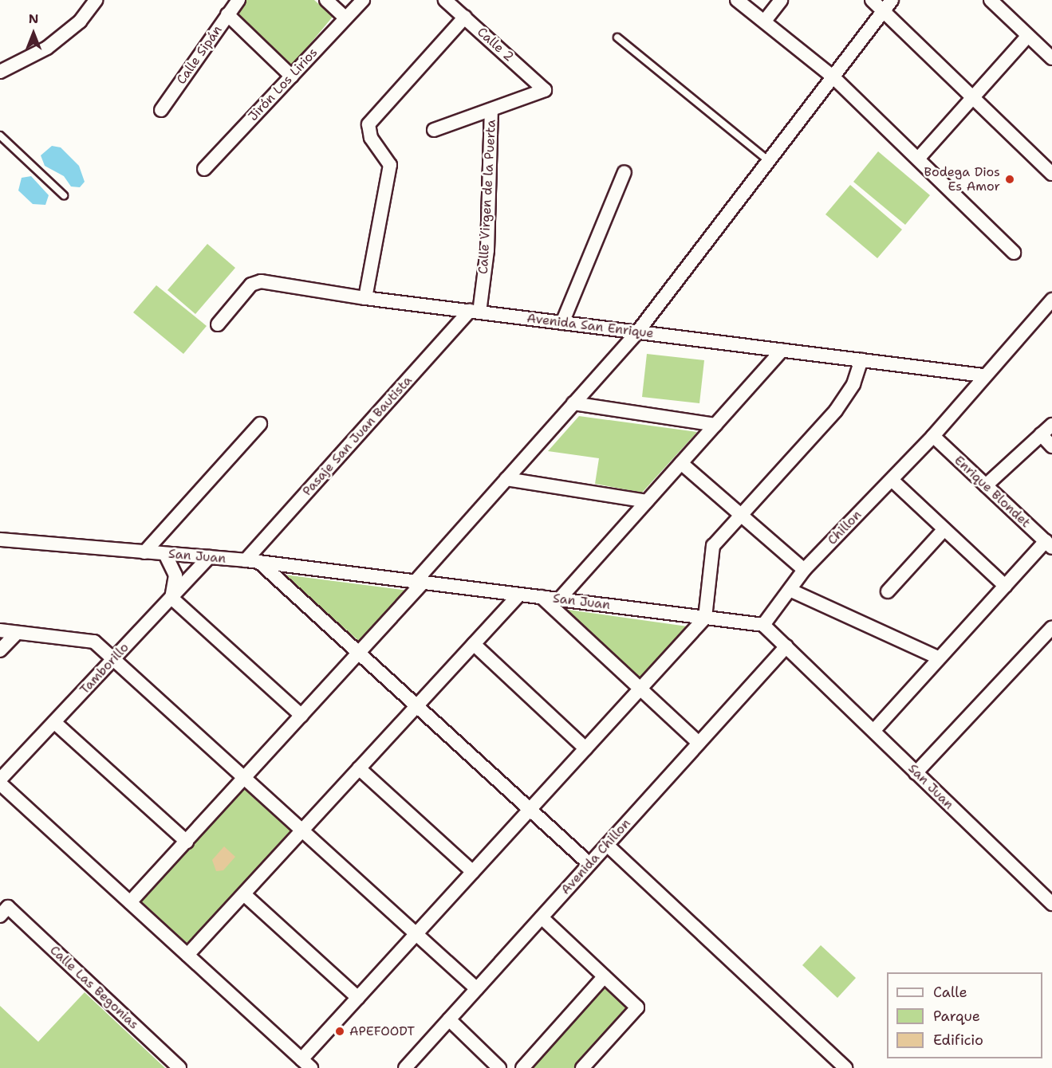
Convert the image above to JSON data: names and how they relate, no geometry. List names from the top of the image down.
{
  "streets": {
    "street": [
      "Calle 2",
      "Calle Sipán",
      "Jirón Los Lirios",
      "Calle Virgen de la Puerta",
      "Avenida San Enrique",
      "Pasaje San Juan Bautista",
      "Enrique Blondet",
      "Chillon",
      "San Juan",
      "Tamborillo",
      "Avenida Chillon",
      "Calle Las Begonias"
    ]
  },
  "crossings": [
    ["Calle 2", "Calle Virgen de la Puerta"],
    ["Calle Virgen de la Puerta", "Avenida San Enrique"],
    ["Calle Virgen de la Puerta", "Pasaje San Juan Bautista"],
    ["Avenida San Enrique", "Pasaje San Juan Bautista"],
    ["Avenida San Enrique", "Chillon"],
    ["Pasaje San Juan Bautista", "San Juan"],
    ["Enrique Blondet", "Chillon"],
    ["Chillon", "San Juan"],
    ["San Juan", "Tamborillo"],
    ["San Juan", "Avenida Chillon"]
  ],
  "places": ["Bodega Dios Es Amor", "APEFOODT"],
  "legend": ["Calle", "Parque", "Edificio"],
  "north": "top"
}
